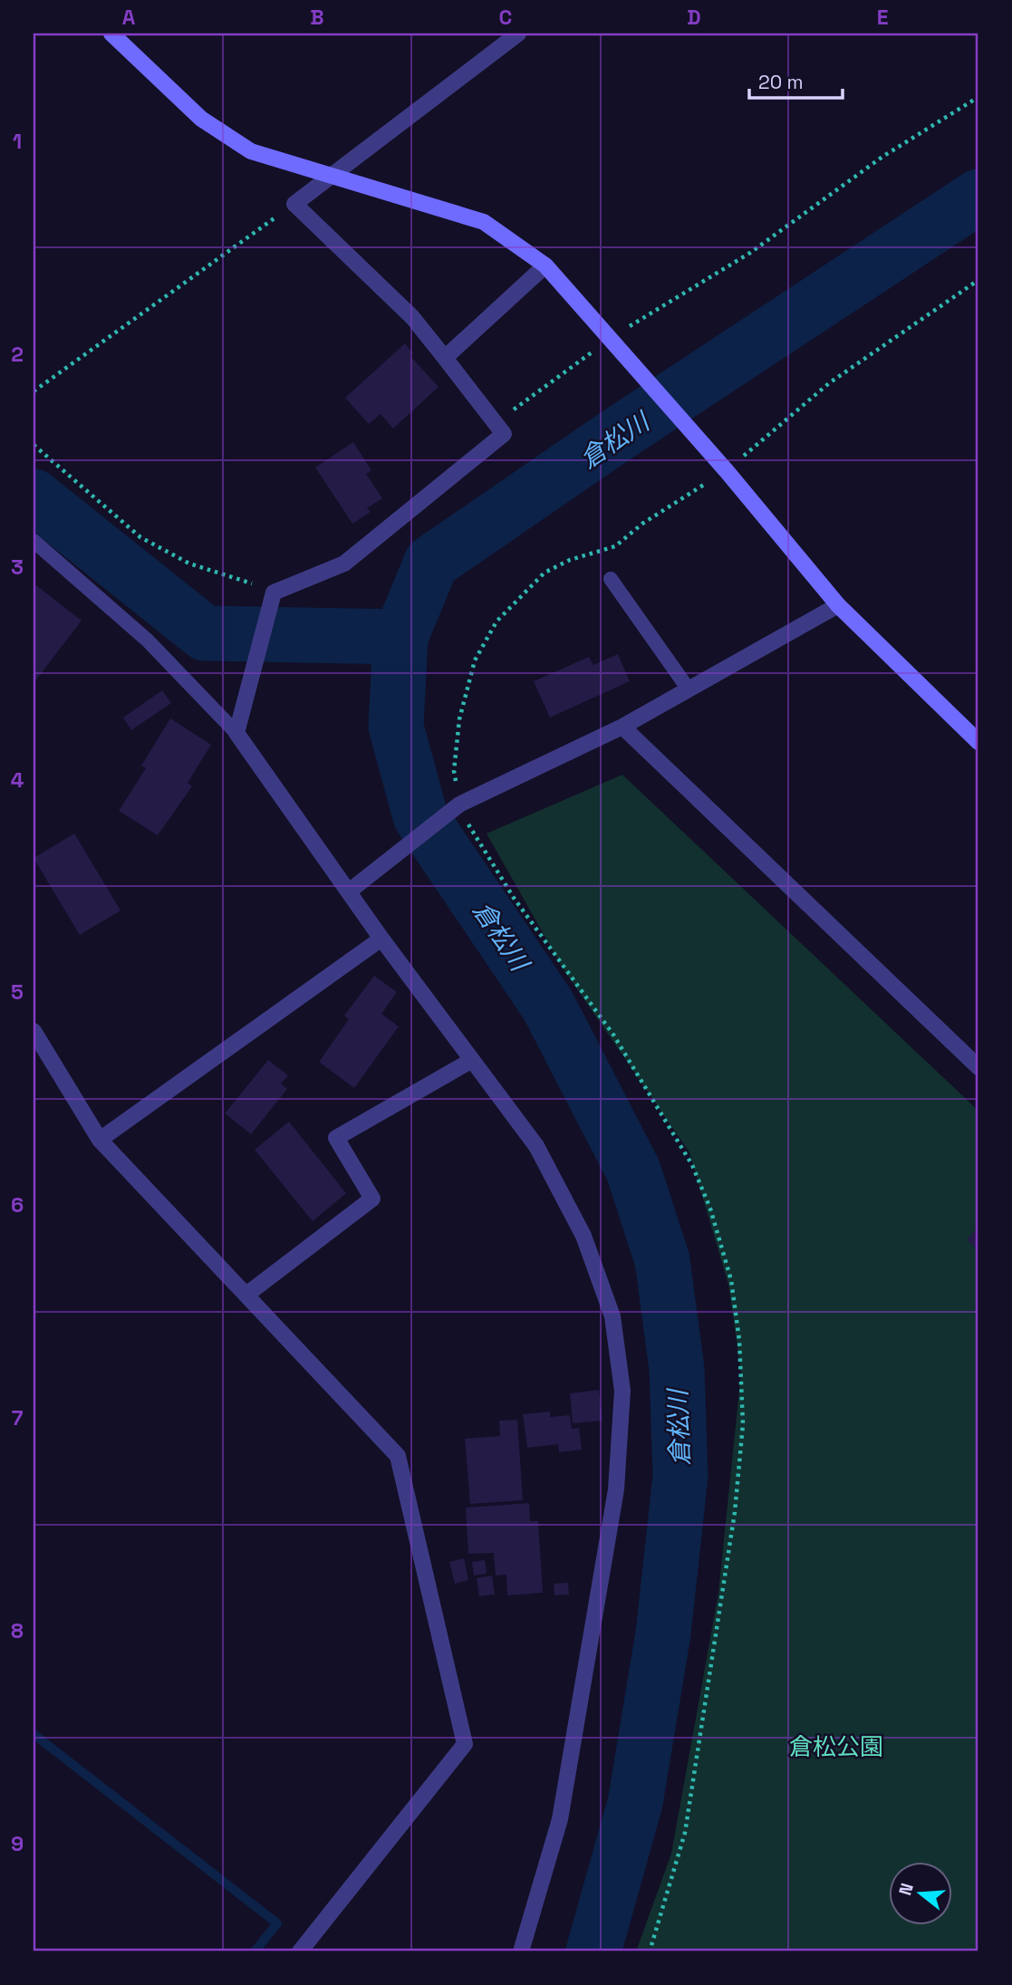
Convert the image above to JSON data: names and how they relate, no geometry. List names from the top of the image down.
{
  "water": ["倉松川"],
  "parks": ["倉松公園"],
  "scale_bar": "20 m",
  "north": "left",
  "grid": {
    "columns": [
      "A",
      "B",
      "C",
      "D",
      "E"
    ],
    "rows": [
      "1",
      "2",
      "3",
      "4",
      "5",
      "6",
      "7",
      "8",
      "9"
    ]
  }
}
